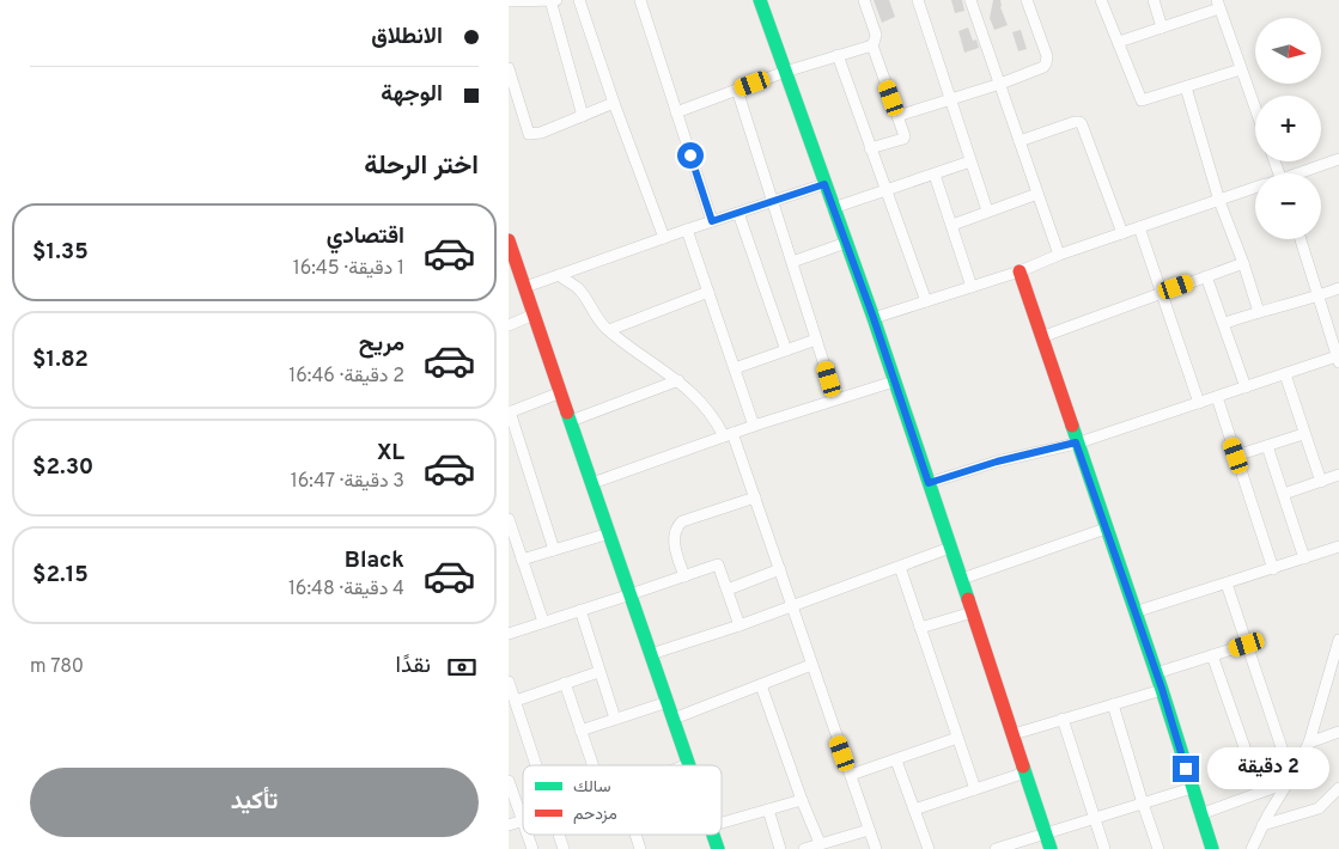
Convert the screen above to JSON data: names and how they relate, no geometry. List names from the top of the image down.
{
  "legend": ["سالك", "مزدحم"],
  "north": "right",
  "page": {
    "banner": ["الانطلاق", "الوجهة"],
    "map_buttons": ["+", "−"],
    "heading": "اختر الرحلة",
    "list": [
      {
        "name": "اقتصادي",
        "note": "1 دقيقة · 16:45",
        "value": "$1.35"
      },
      {
        "name": "مريح",
        "note": "2 دقيقة · 16:46",
        "value": "$1.82"
      },
      {
        "name": "XL",
        "note": "3 دقيقة · 16:47",
        "value": "$2.30"
      },
      {
        "name": "Black",
        "note": "4 دقيقة · 16:48",
        "value": "$2.15"
      }
    ],
    "pay": ["نقدًا", "780 m"],
    "bubble": "2 دقيقة",
    "buttons": "تأكيد"
  }
}
